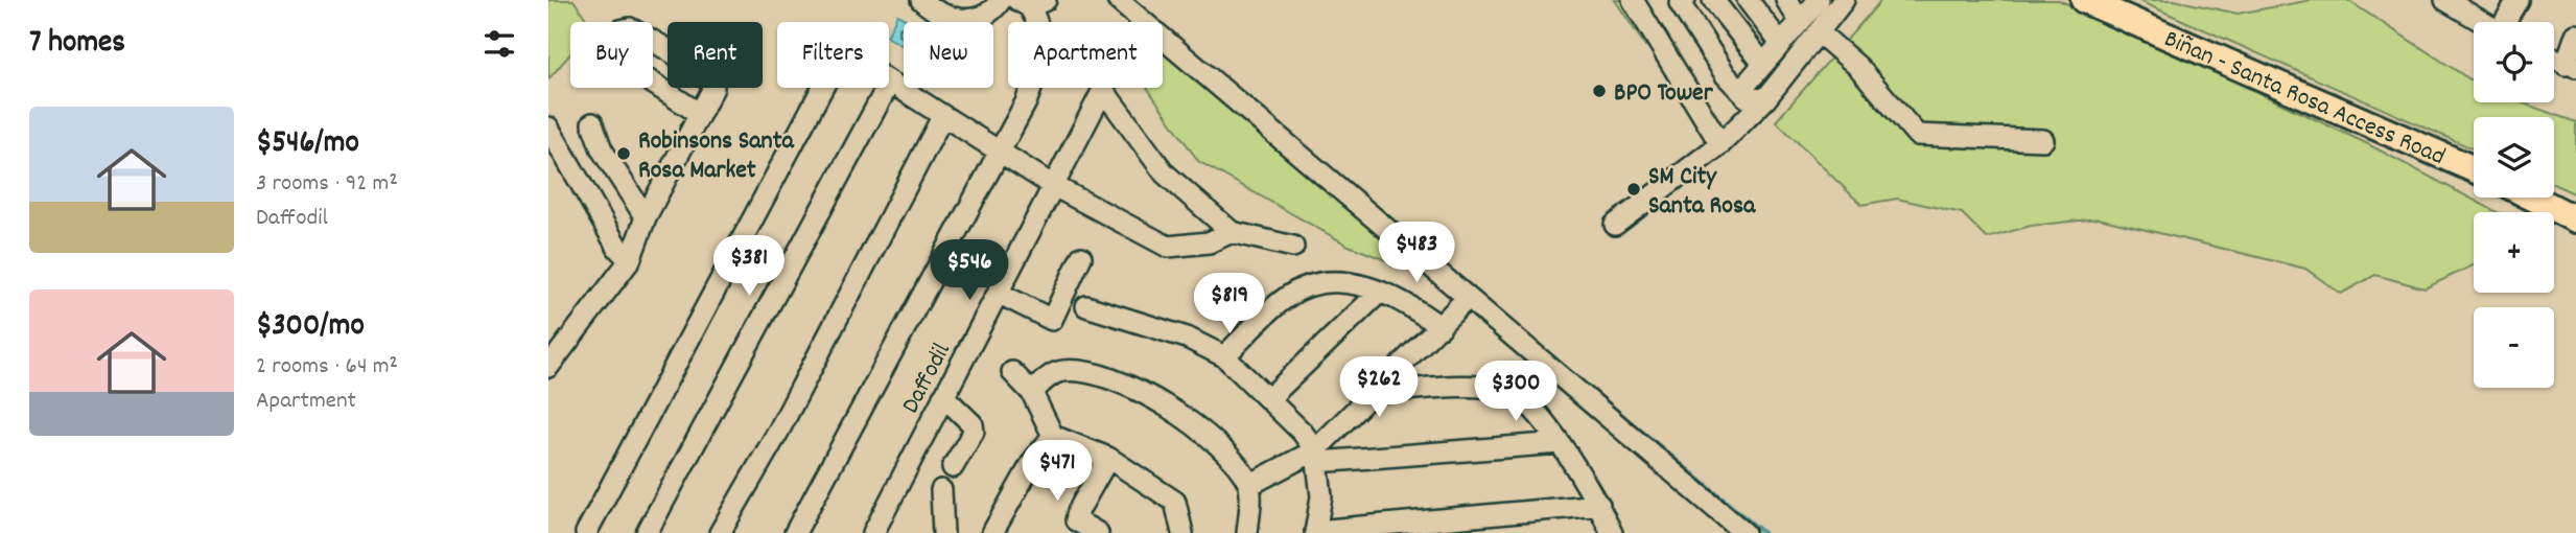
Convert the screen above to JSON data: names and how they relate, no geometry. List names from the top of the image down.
{
  "streets": {
    "main road": ["Biñan - Santa Rosa Access Road"],
    "street": ["Daffodil"]
  },
  "places": ["BPO Tower", "Robinsons Santa Rosa Market", "SM City Santa Rosa"],
  "page": {
    "heading": "7 homes",
    "map_buttons": ["+", "−"],
    "chip": [
      "Buy",
      "Rent",
      "Filters",
      "New",
      "Apartment"
    ],
    "list": [
      {
        "name": "$546/mo",
        "note": "3 rooms · 92 m² · Daffodil"
      },
      {
        "name": "$300/mo",
        "note": "2 rooms · 64 m² · Apartment"
      }
    ],
    "price": [
      "$483",
      "$381",
      "$546",
      "$819",
      "$262",
      "$300",
      "$471"
    ]
  }
}
